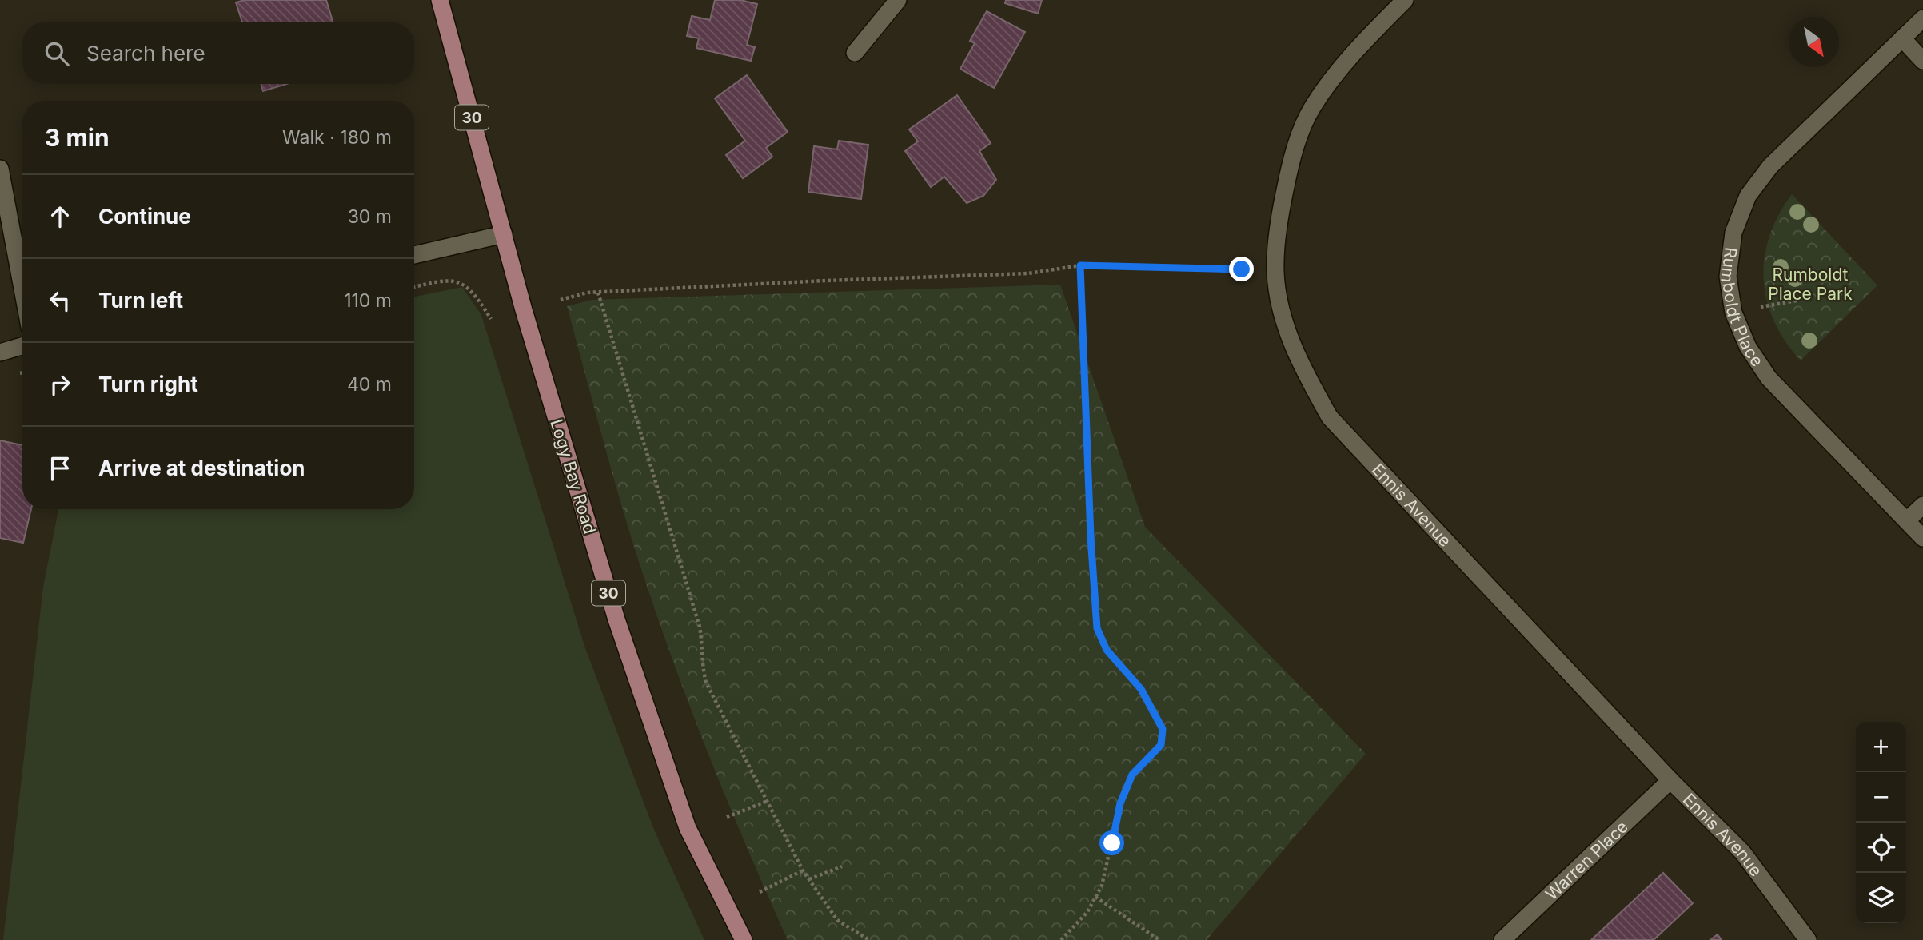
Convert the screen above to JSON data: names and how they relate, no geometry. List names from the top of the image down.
{
  "streets": {
    "main road": ["30", "Logy Bay Road"],
    "street": ["Rumboldt Place", "Ennis Avenue", "Warren Place"]
  },
  "crossings": [
    ["Ennis Avenue", "Warren Place"]
  ],
  "parks": ["Rumboldt Place Park"],
  "north": "bottom right",
  "page": {
    "search": "Search here",
    "heading": ["3 min", "Walk · 180 m"],
    "list": [
      ["Continue", "30 m"],
      ["Turn left", "110 m"],
      ["Turn right", "40 m"],
      "Arrive at destination"
    ],
    "map_buttons": ["+", "−"]
  }
}
